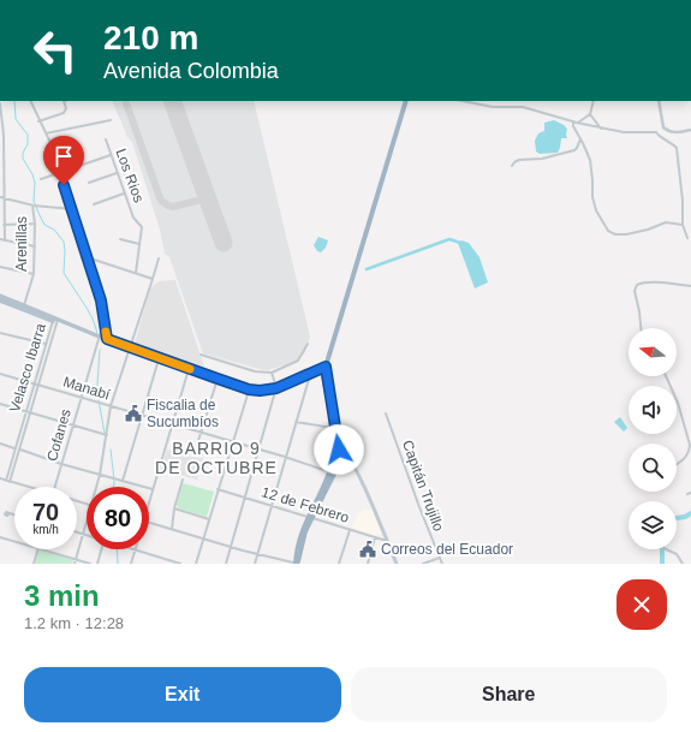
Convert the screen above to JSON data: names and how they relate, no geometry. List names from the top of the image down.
{
  "streets": {
    "street": [
      "Los Rios",
      "Arenillas",
      "Velasco Ibarra",
      "Manabí",
      "Cofanes",
      "Capitán Trujillo",
      "12 de Febrero"
    ]
  },
  "crossings": [
    ["Velasco Ibarra", "Manabí"],
    ["Manabí", "Cofanes"]
  ],
  "districts": ["BARRIO 9 DE OCTUBRE"],
  "places": {
    "public building": ["Fiscalia de Sucumbíos", "Correos del Ecuador"]
  },
  "north": "left",
  "page": {
    "turn": ["210 m", "Avenida Colombia"],
    "speed": "70 km/h",
    "limit": "80",
    "heading": ["3 min", "1.2 km · 12:28"],
    "buttons": ["Exit", "Share"]
  }
}
